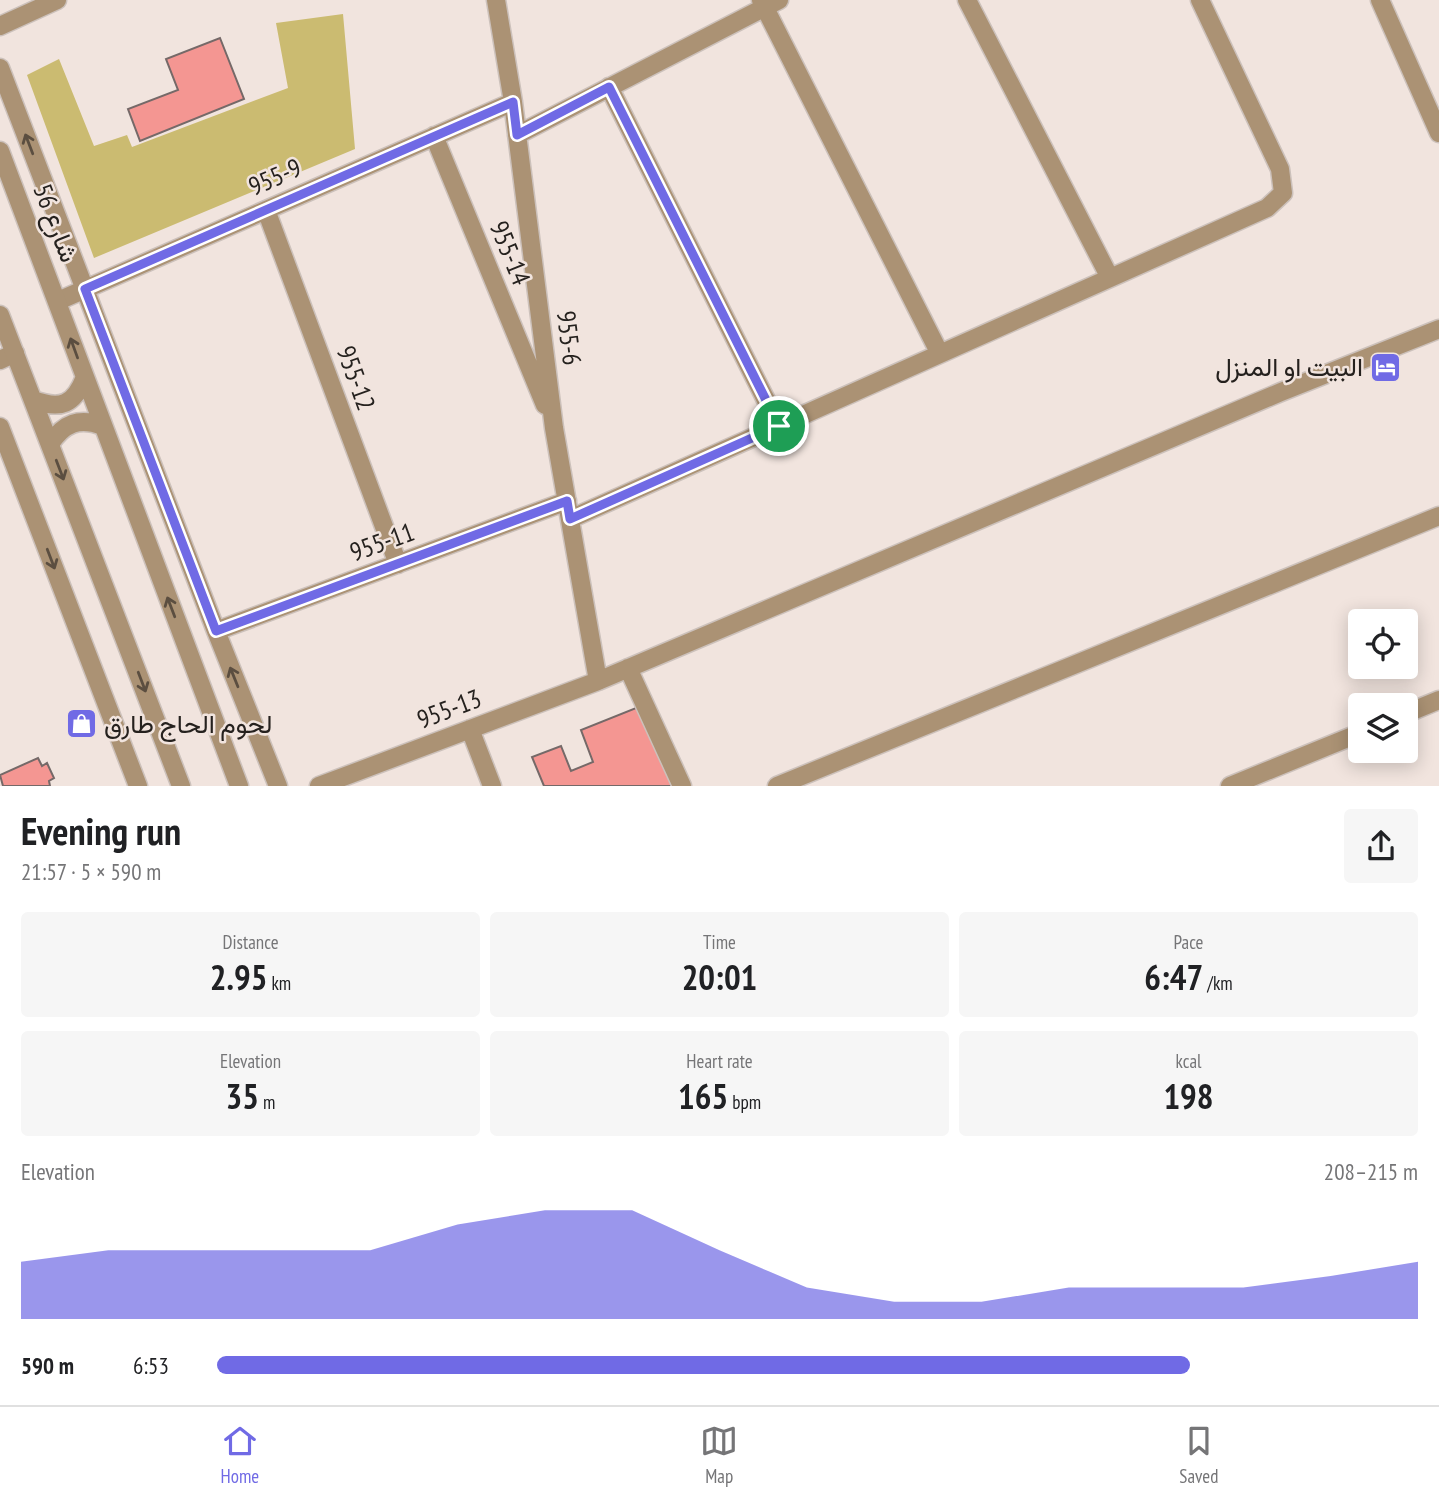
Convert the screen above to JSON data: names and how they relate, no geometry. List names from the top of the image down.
{
  "streets": {
    "street": [
      "955-9",
      "شارع 56",
      "955-14",
      "955-6",
      "955-12",
      "955-11",
      "955-13"
    ]
  },
  "crossings": [
    ["955-9", "شارع 56"],
    ["955-9", "955-14"],
    ["955-9", "955-6"],
    ["955-9", "955-12"],
    ["955-14", "955-6"],
    ["955-6", "955-11"],
    ["955-6", "955-13"],
    ["955-12", "955-11"]
  ],
  "places": {
    "hotel": ["البيت او المنزل"],
    "shop": ["لحوم الحاج طارق"]
  },
  "page": {
    "heading": ["Evening run", "21:57 · 5 × 590 m"],
    "stats": [
      ["Distance", "2.95 km"],
      ["Time", "20:01"],
      ["Pace", "6:47 /km"],
      ["Elevation", "35 m"],
      ["Heart rate", "165 bpm"],
      ["kcal", "198"]
    ],
    "chart": ["Elevation", "208–215 m"],
    "list": [
      {
        "name": "590 m",
        "note": "6:53"
      }
    ],
    "tabs": ["Home", "Map", "Saved"]
  }
}
